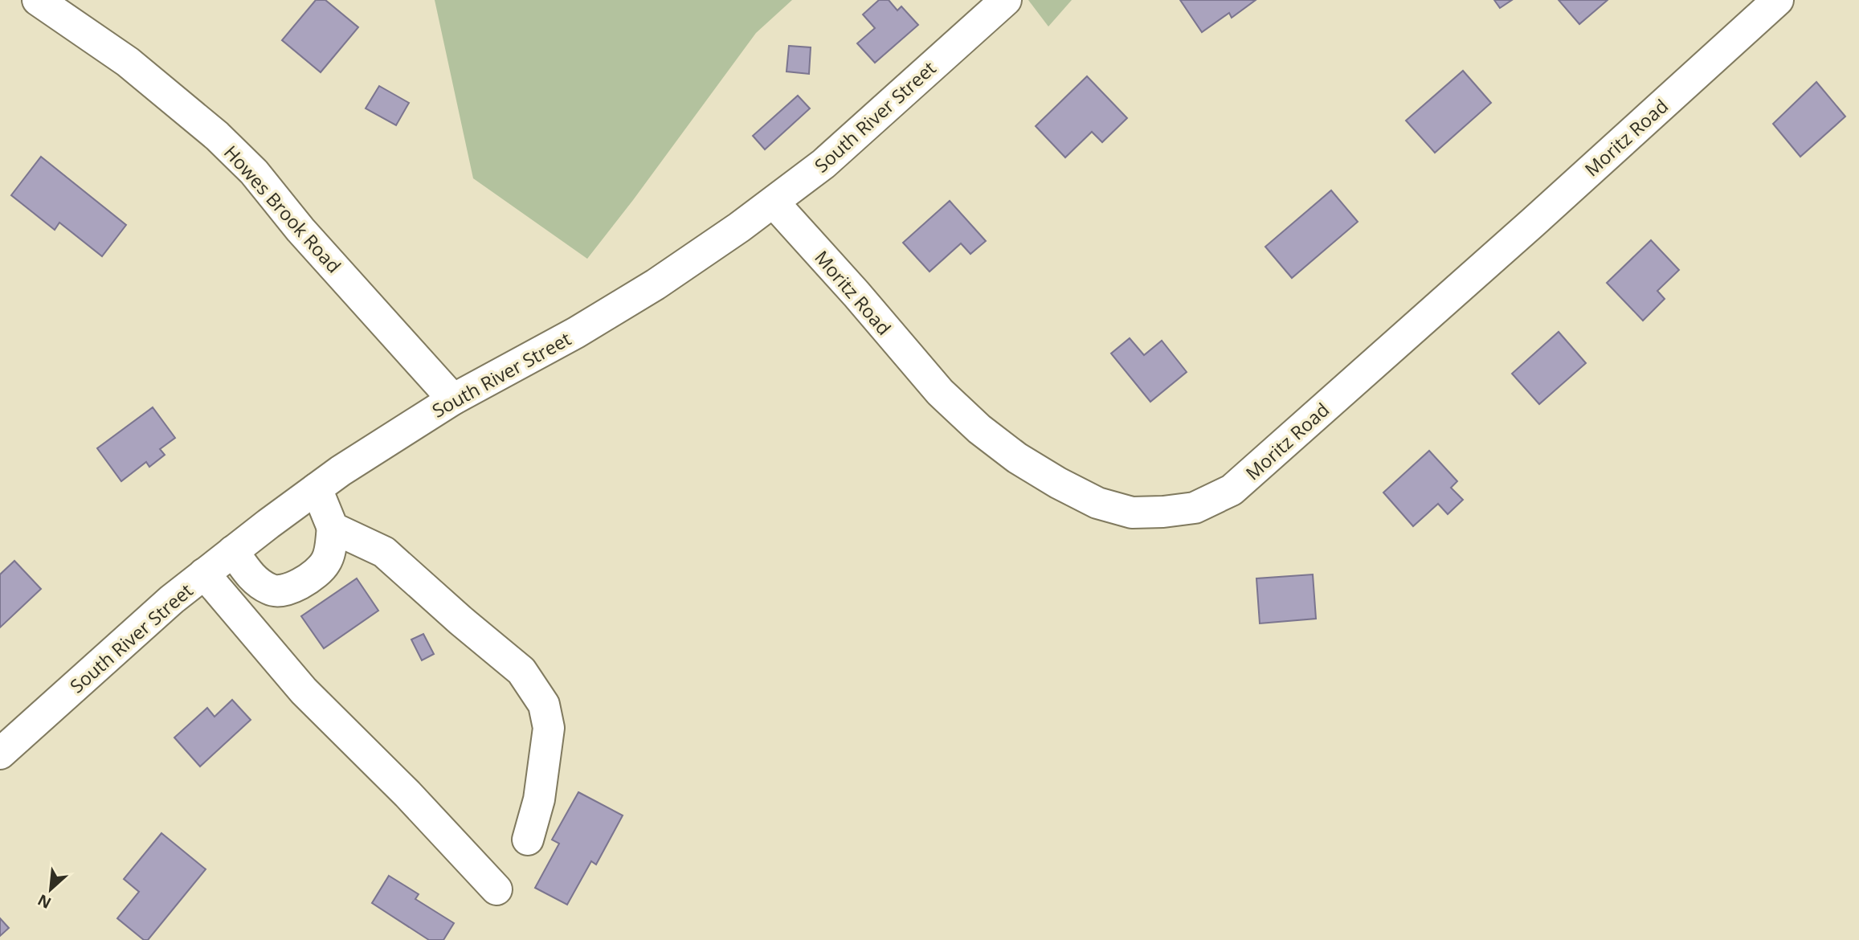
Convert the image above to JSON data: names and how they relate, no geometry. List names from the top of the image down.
{
  "streets": {
    "street": ["South River Street", "Moritz Road", "Howes Brook Road"]
  },
  "crossings": [
    ["South River Street", "Moritz Road"],
    ["South River Street", "Howes Brook Road"]
  ],
  "north": "bottom left"
}
